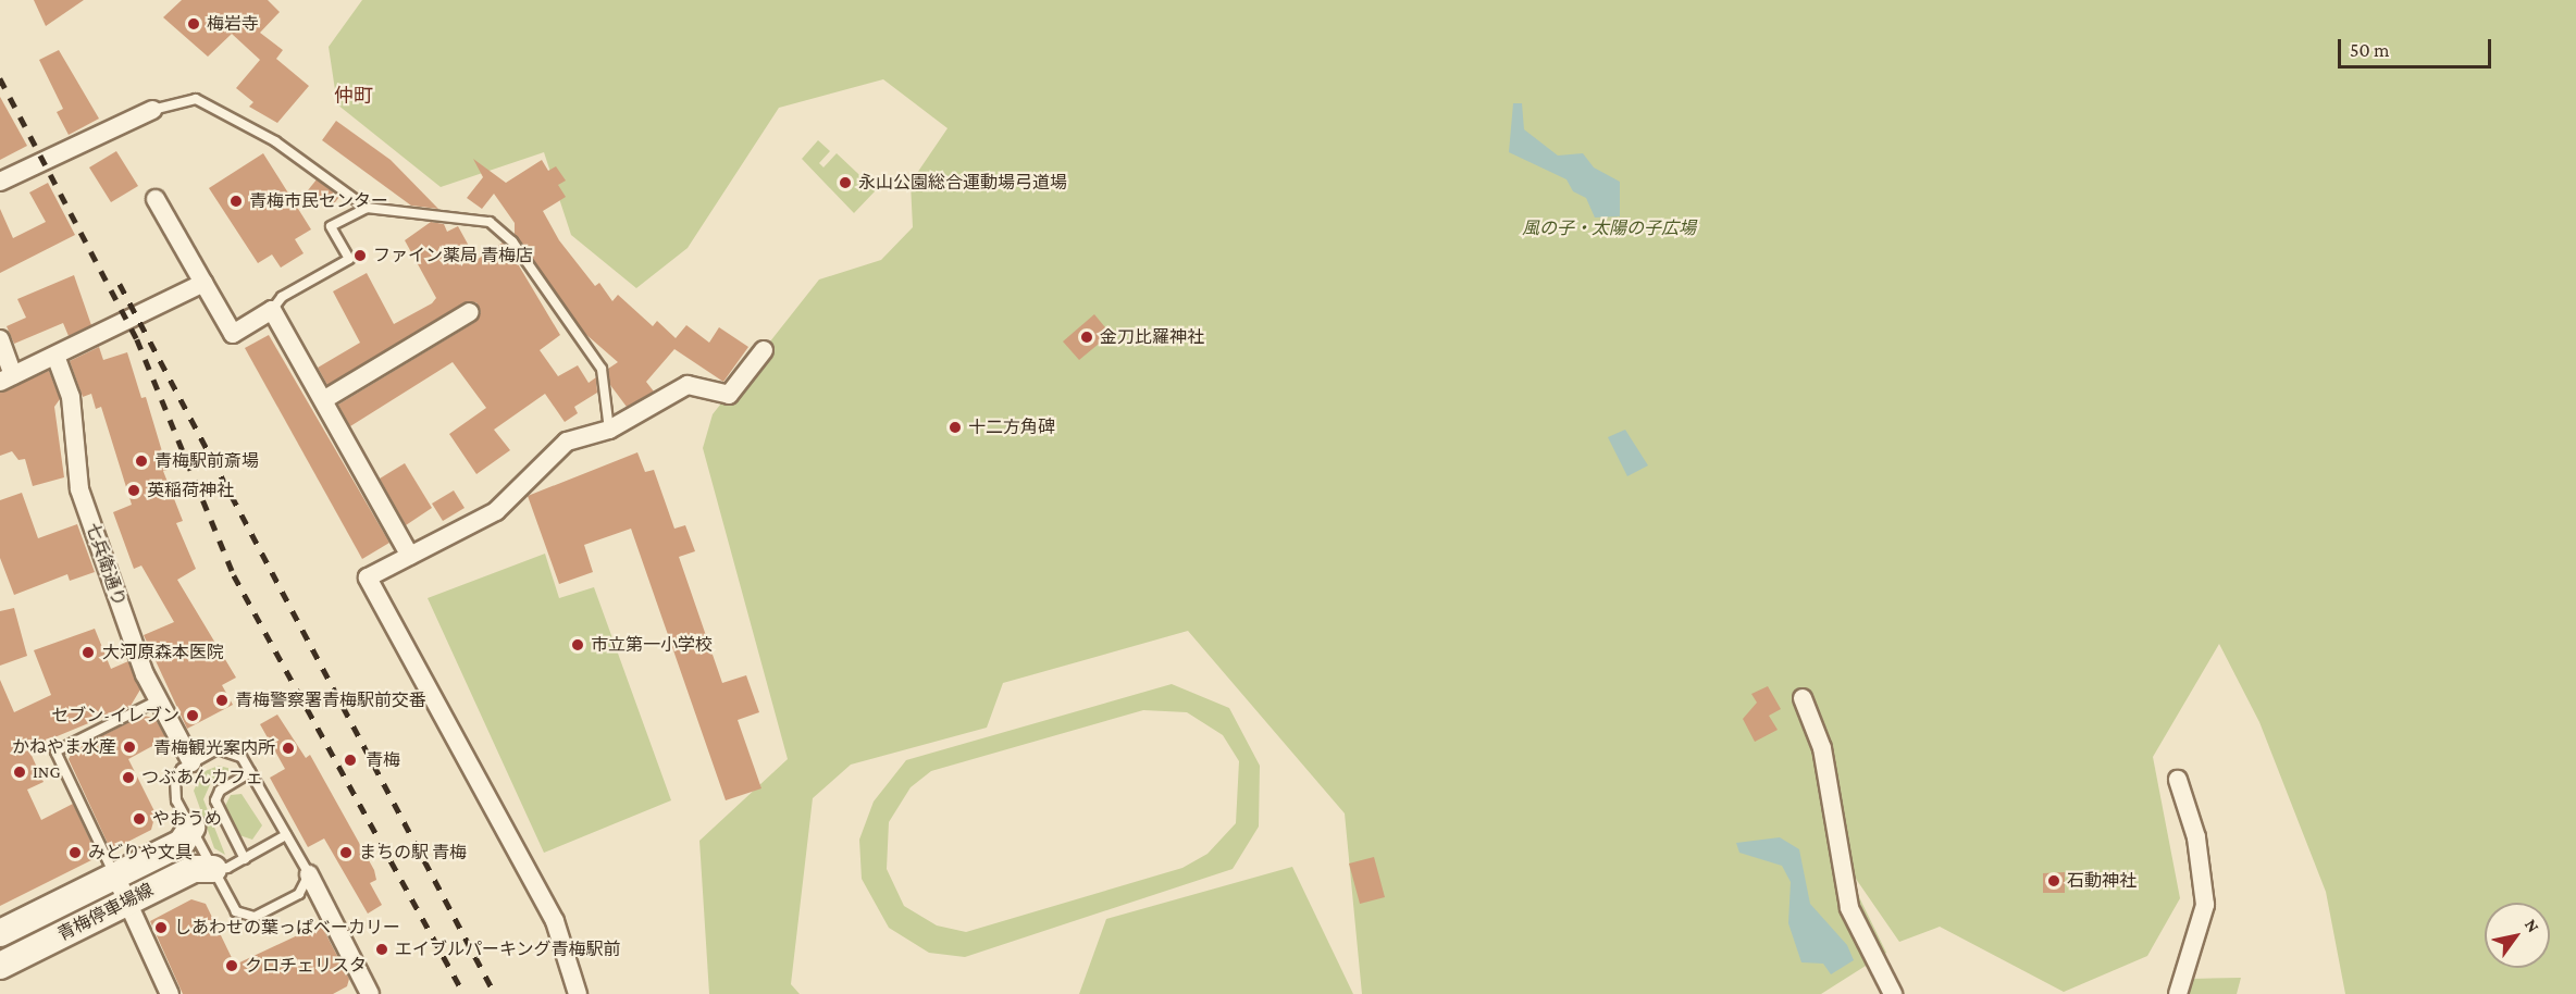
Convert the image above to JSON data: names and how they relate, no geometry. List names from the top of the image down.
{
  "streets": {
    "main road": ["青梅停車場線"],
    "street": ["七兵衛通り"]
  },
  "districts": ["仲町"],
  "parks": ["風の子・太陽の子広場"],
  "places": [
    "梅岩寺",
    "永山公園総合運動場弓道場",
    "青梅市民センター",
    "ファイン薬局 青梅店",
    "金刀比羅神社",
    "十二方角碑",
    "青梅駅前斎場",
    "英稲荷神社",
    "市立第一小学校",
    "大河原森本医院",
    "青梅警察署青梅駅前交番",
    "セブン-イレブン",
    "かねやま水産",
    "青梅観光案内所",
    "青梅",
    "ING",
    "つぶあんカフェ",
    "やおうめ",
    "みどりや文具",
    "まちの駅 青梅",
    "石動神社",
    "しあわせの葉っぱベーカリー",
    "エイブルパーキング青梅駅前",
    "クロチェリスタ"
  ],
  "scale_bar": "50 m",
  "north": "top right"
}
